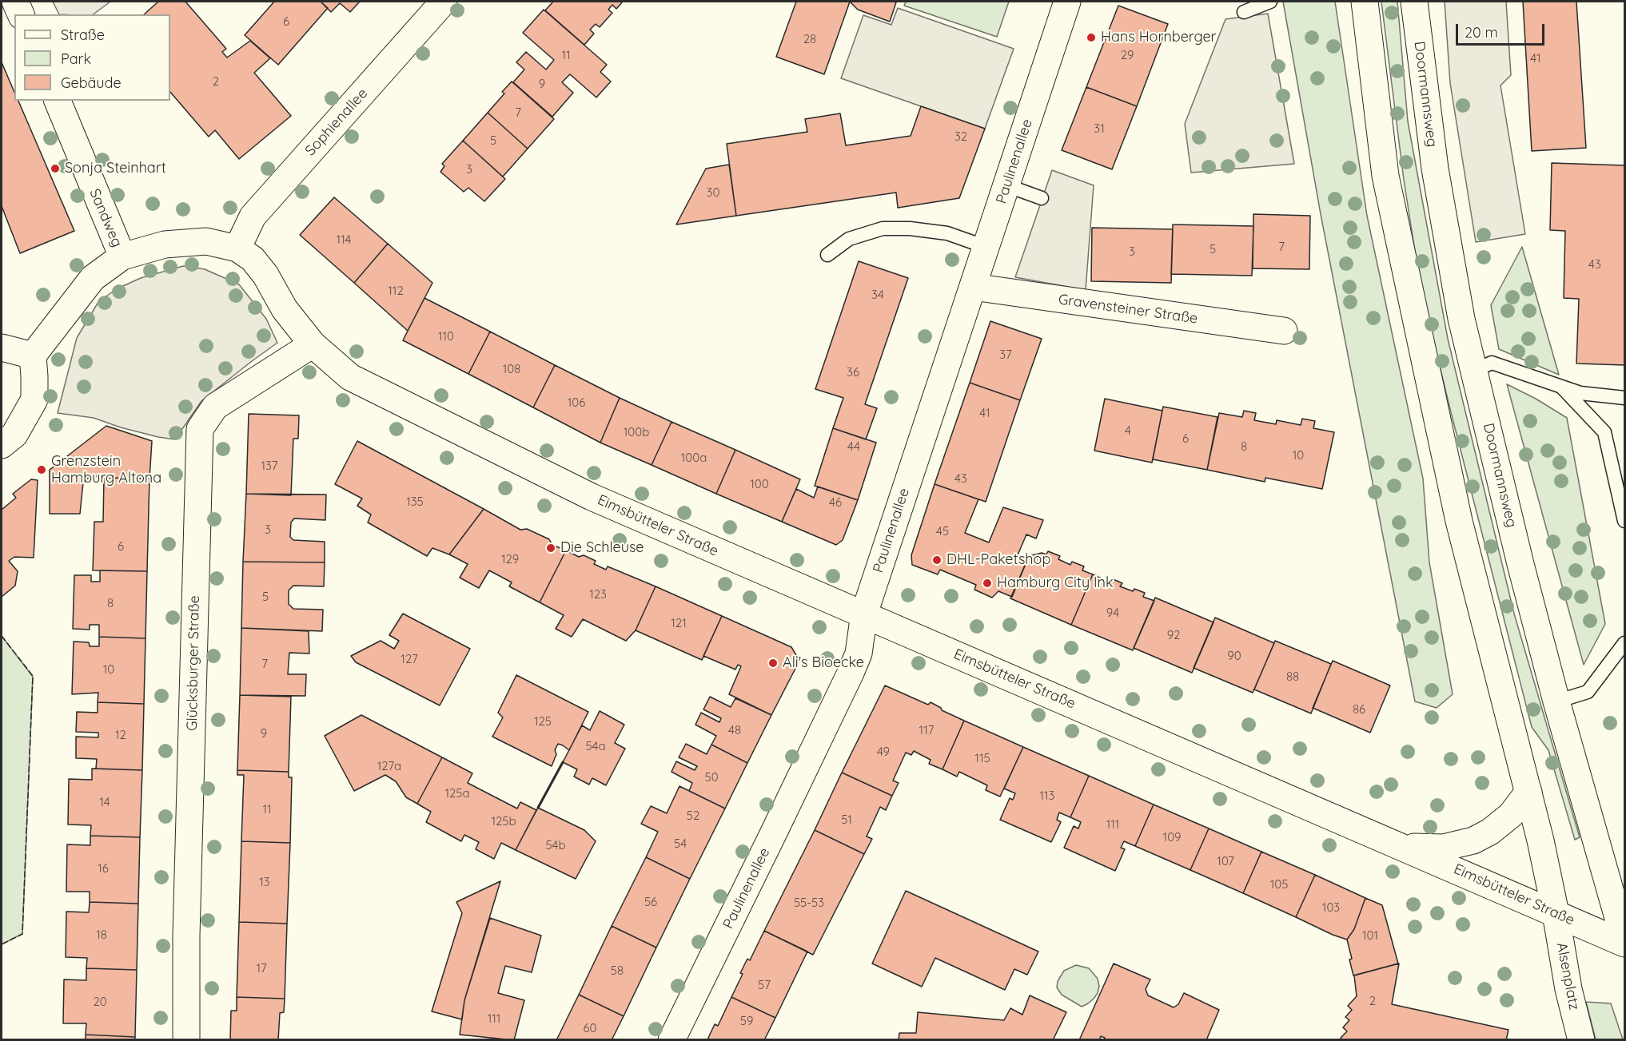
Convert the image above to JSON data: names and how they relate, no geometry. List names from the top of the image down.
{
  "streets": {
    "street": [
      "Doormannsweg",
      "Sophienallee",
      "Paulinenallee",
      "Sandweg",
      "Gravensteiner Straße",
      "Eimsbütteler Straße",
      "Glücksburger Straße",
      "Alsenplatz"
    ]
  },
  "crossings": [
    ["Doormannsweg", "Eimsbütteler Straße"],
    ["Sophienallee", "Eimsbütteler Straße"],
    ["Paulinenallee", "Gravensteiner Straße"],
    ["Paulinenallee", "Eimsbütteler Straße"],
    ["Sandweg", "Eimsbütteler Straße"],
    ["Eimsbütteler Straße", "Glücksburger Straße"],
    ["Eimsbütteler Straße", "Alsenplatz"]
  ],
  "places": [
    "Hans Hornberger",
    "Sonja Steinhart",
    "Grenzstein Hamburg Altona",
    "Die Schleuse",
    "DHL-Paketshop",
    "Hamburg City Ink",
    "Ali's Bioecke"
  ],
  "house_numbers": [
    "6",
    "28",
    "11",
    "29",
    "41",
    "2",
    "9",
    "7",
    "31",
    "32",
    "5",
    "3",
    "30",
    "114",
    "7",
    "5",
    "3",
    "43",
    "112",
    "34",
    "110",
    "37",
    "108",
    "36",
    "106",
    "41",
    "4",
    "100b",
    "6",
    "44",
    "8",
    "10",
    "100a",
    "137",
    "43",
    "100",
    "135",
    "46",
    "3",
    "45",
    "6",
    "129",
    "123",
    "5",
    "8",
    "94",
    "121",
    "92",
    "90",
    "127",
    "7",
    "10",
    "88",
    "86",
    "125",
    "48",
    "117",
    "9",
    "12",
    "54a",
    "49",
    "115",
    "127a",
    "50",
    "125a",
    "113",
    "14",
    "11",
    "52",
    "51",
    "125b",
    "111",
    "109",
    "54",
    "54b",
    "107",
    "16",
    "13",
    "105",
    "56",
    "55-53",
    "103",
    "18",
    "101",
    "17",
    "58",
    "57",
    "2",
    "20",
    "111",
    "59",
    "60"
  ],
  "legend": ["Straße", "Park", "Gebäude"],
  "scale_bar": "20 m"
}
